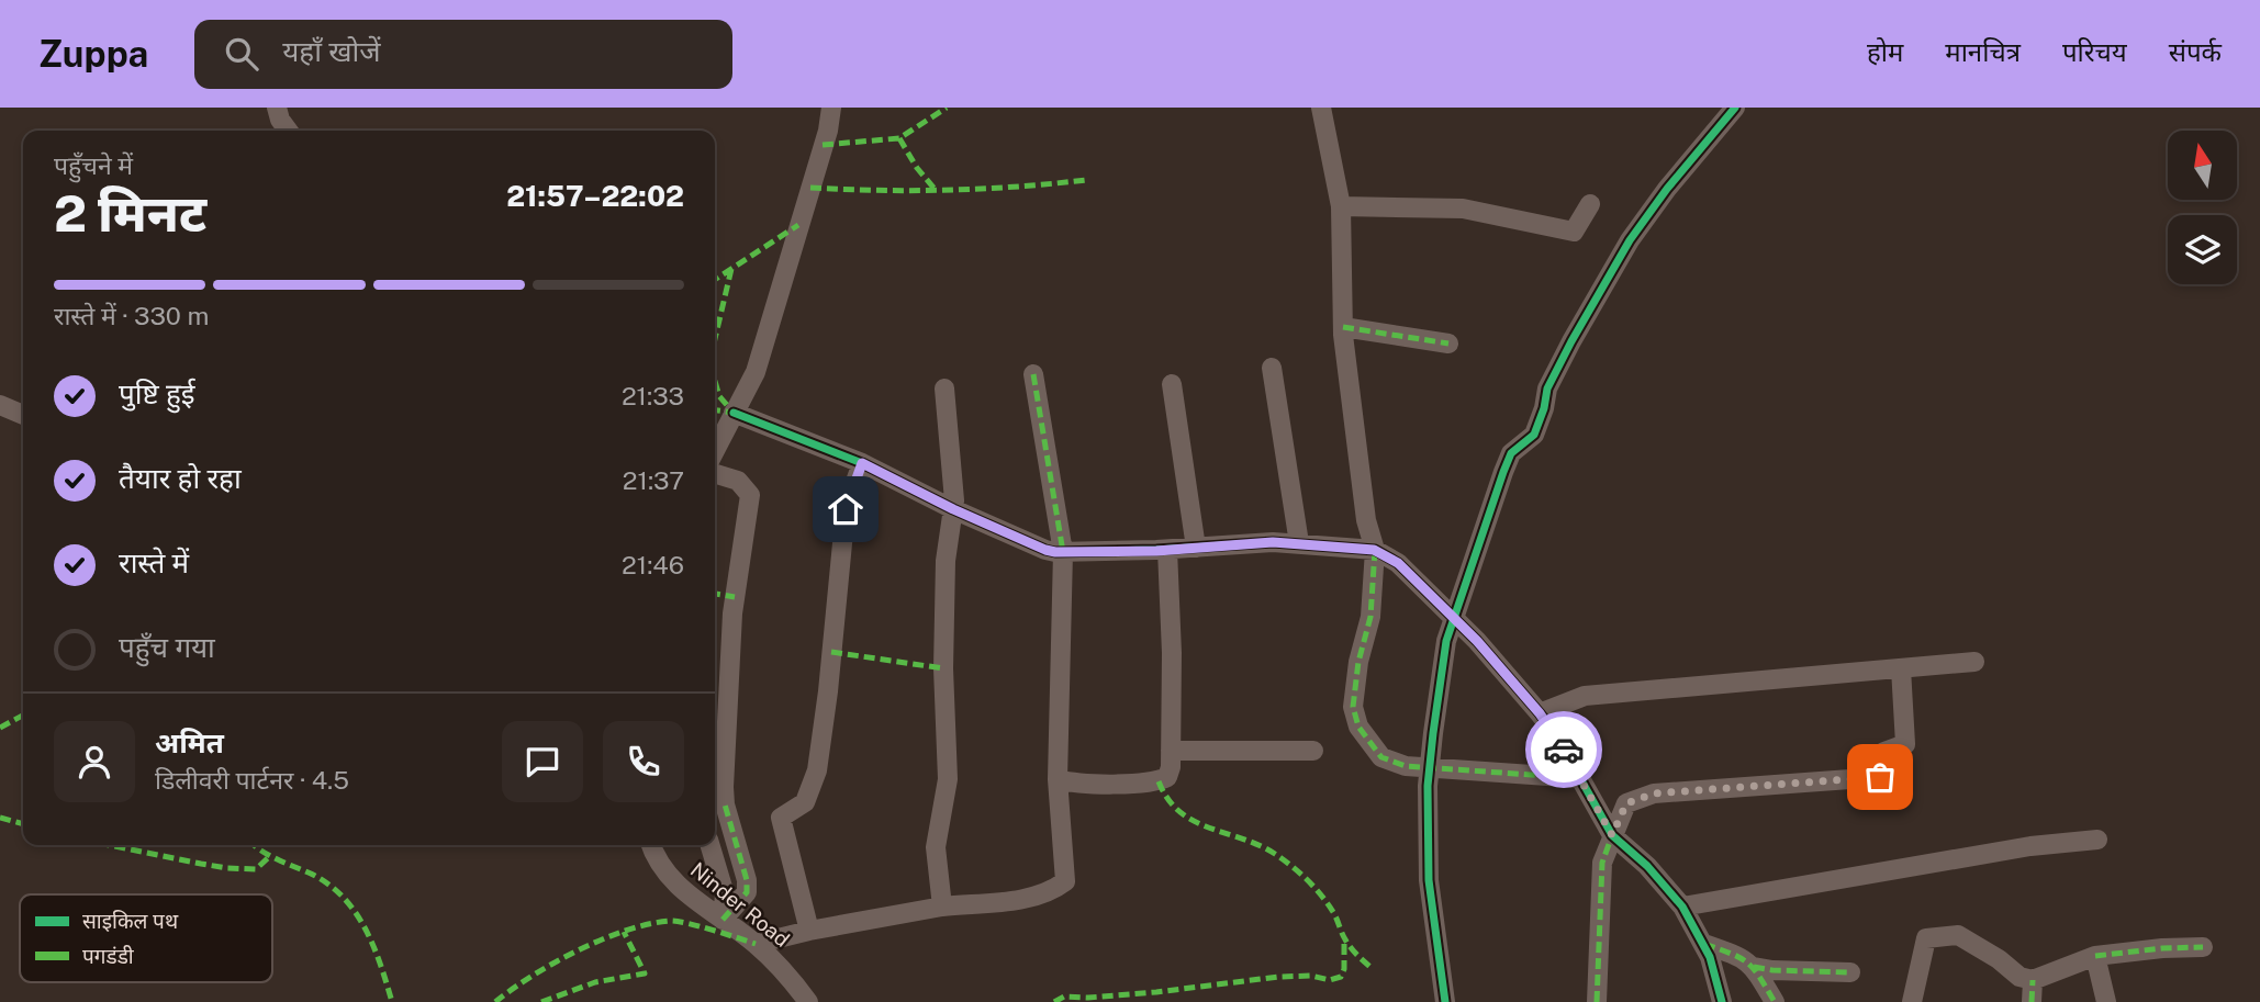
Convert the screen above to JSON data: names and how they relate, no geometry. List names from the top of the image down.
{
  "streets": {
    "street": ["Ninder Road"]
  },
  "legend": ["साइकिल पथ", "पगडंडी"],
  "north": "top",
  "page": {
    "header": "Zuppa",
    "search": "यहाँ खोजें",
    "nav": [
      "होम",
      "मानचित्र",
      "परिचय",
      "संपर्क"
    ],
    "heading": ["2 मिनट", "पहुँचने में", "21:57–22:02"],
    "panel": ["अमित", "डिलीवरी पार्टनर · 4.5"],
    "bar": "रास्ते में · 330 m",
    "list": [
      ["पुष्टि हुई", "21:33"],
      ["तैयार हो रहा", "21:37"],
      ["रास्ते में", "21:46"],
      "पहुँच गया"
    ]
  }
}
